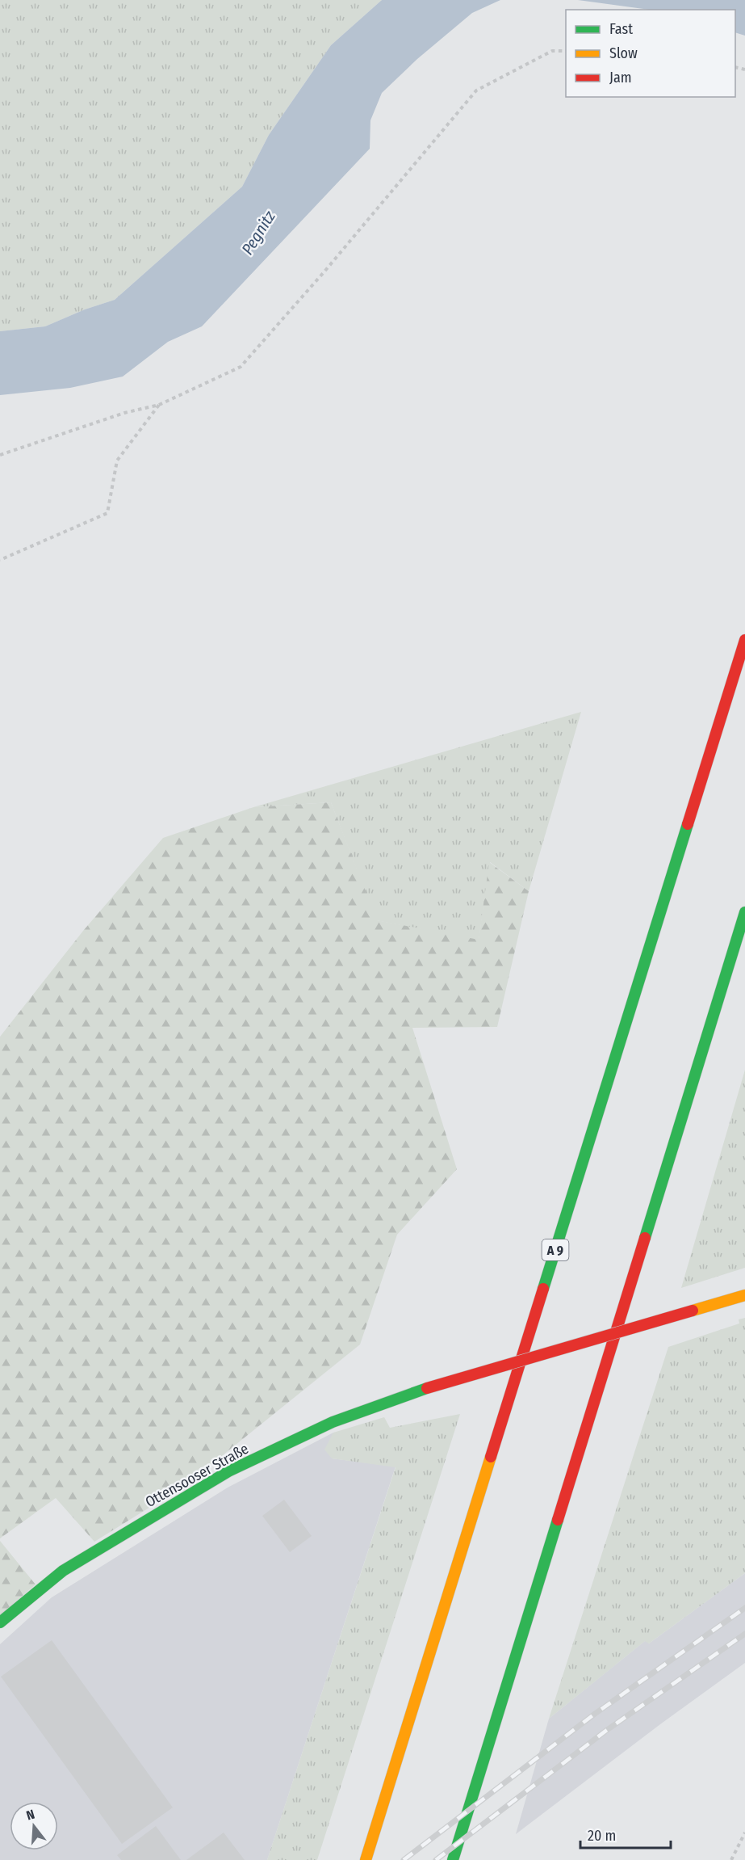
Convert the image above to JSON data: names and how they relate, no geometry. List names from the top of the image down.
{
  "streets": {
    "main road": ["A 9", "Ottensooser Straße"]
  },
  "water": ["Pegnitz"],
  "legend": ["Fast", "Slow", "Jam"],
  "scale_bar": "20 m",
  "north": "top"
}
